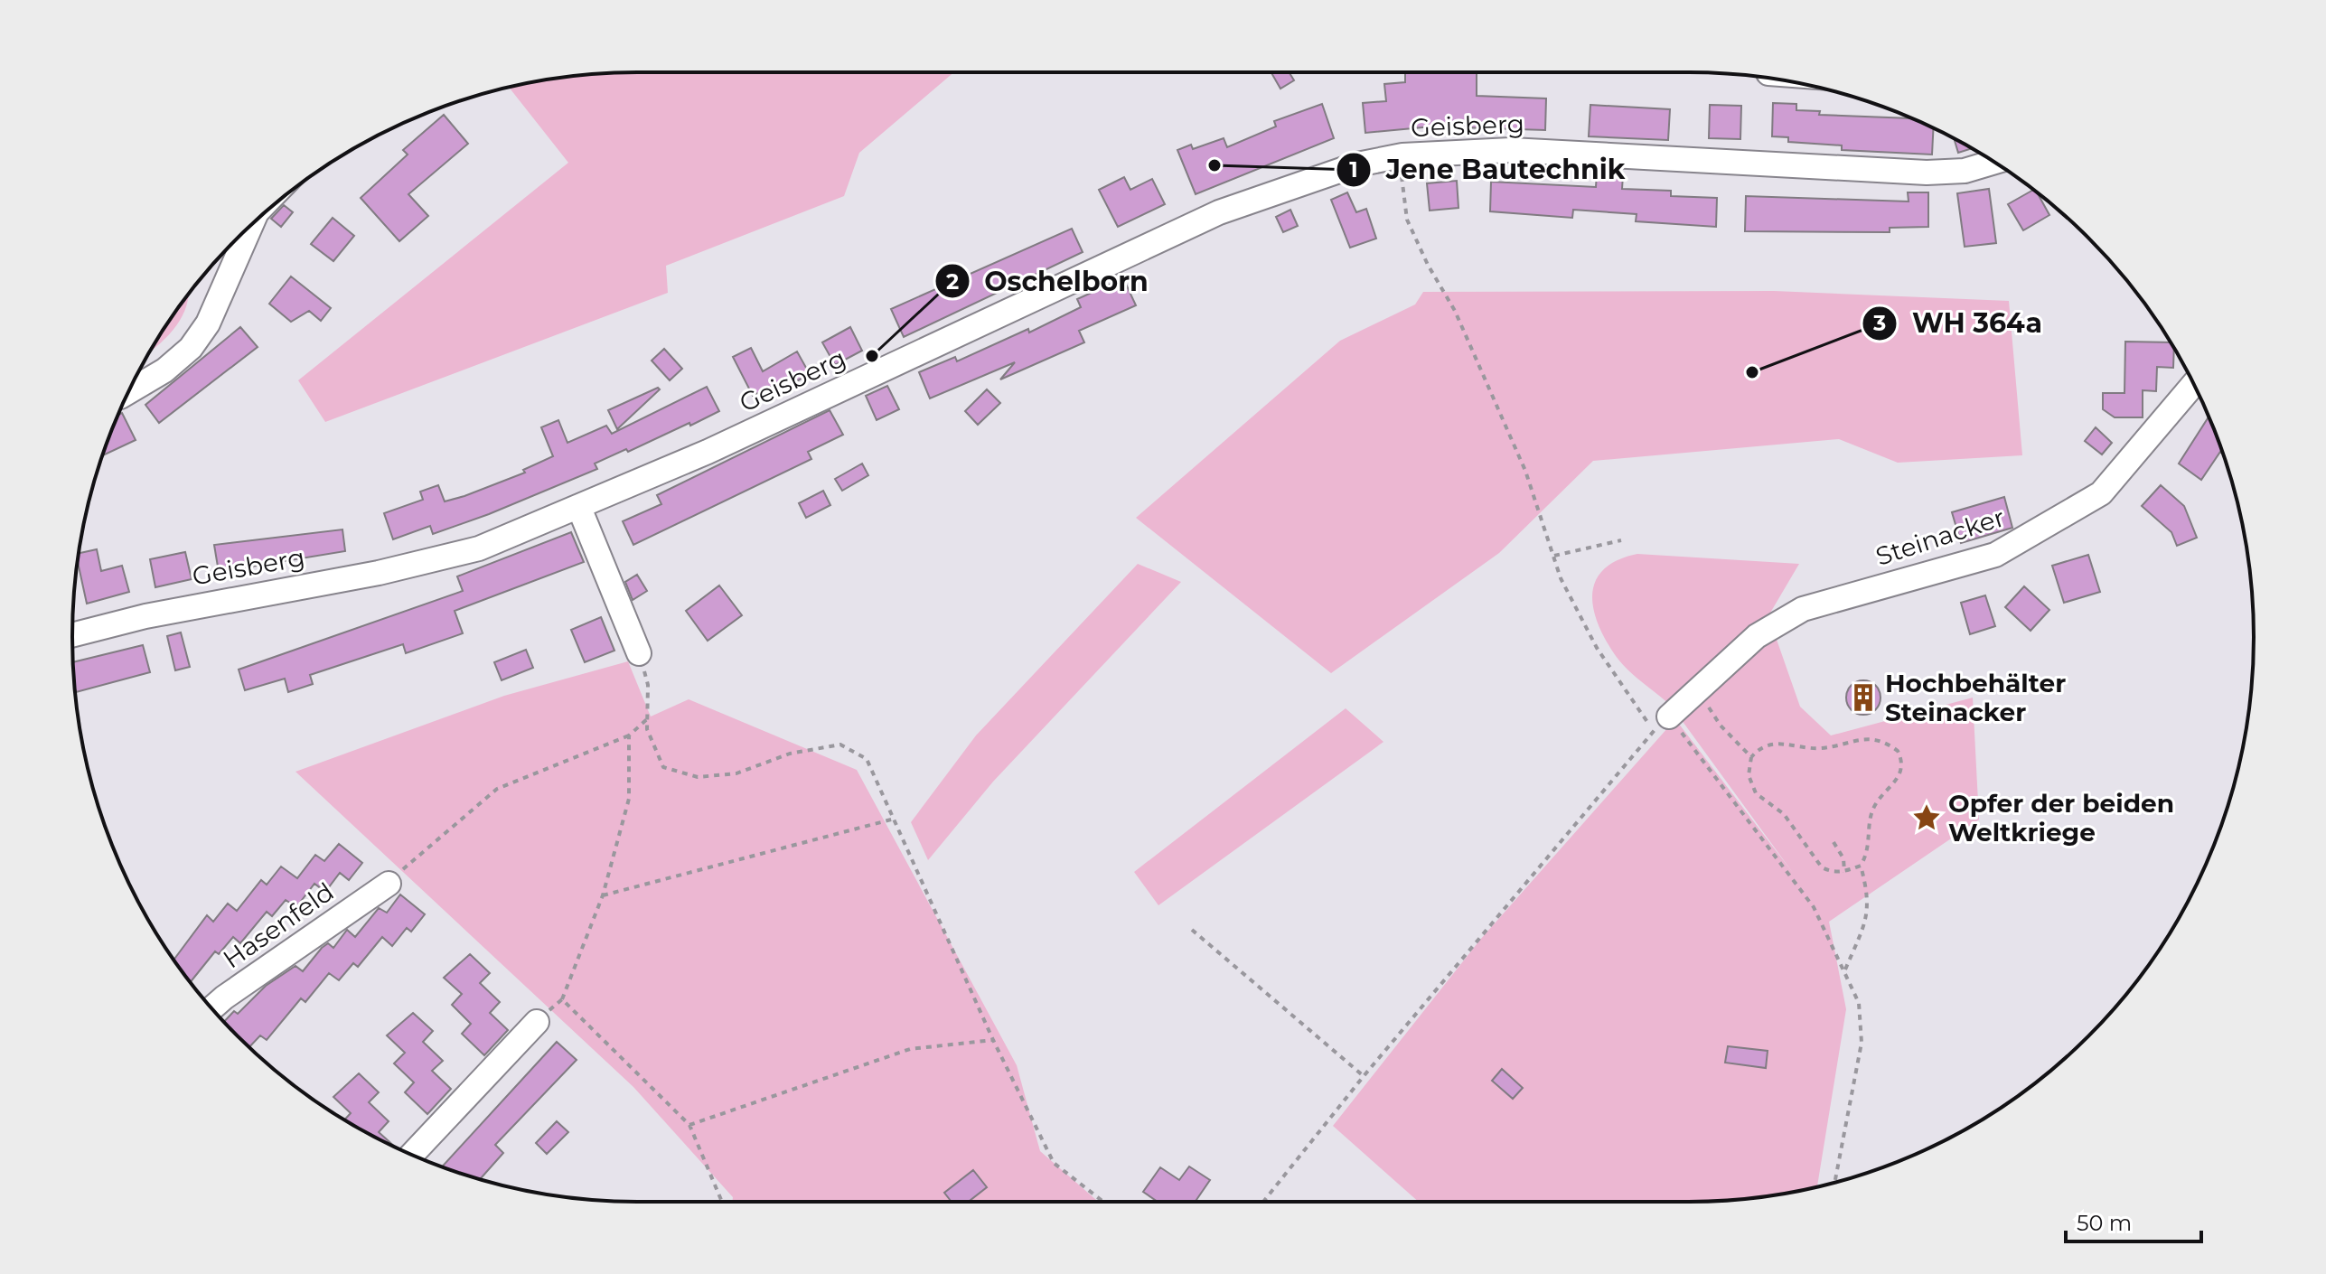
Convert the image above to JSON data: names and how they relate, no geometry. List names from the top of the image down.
{
  "streets": {
    "street": ["Geisberg", "Steinacker", "Hasenfeld"]
  },
  "places": {
    "other": ["Jene Bautechnik", "Oschelborn", "WH 364a"],
    "building": ["Hochbehälter Steinacker"],
    "place": ["Opfer der beiden Weltkriege"]
  },
  "scale_bar": "50 m"
}
